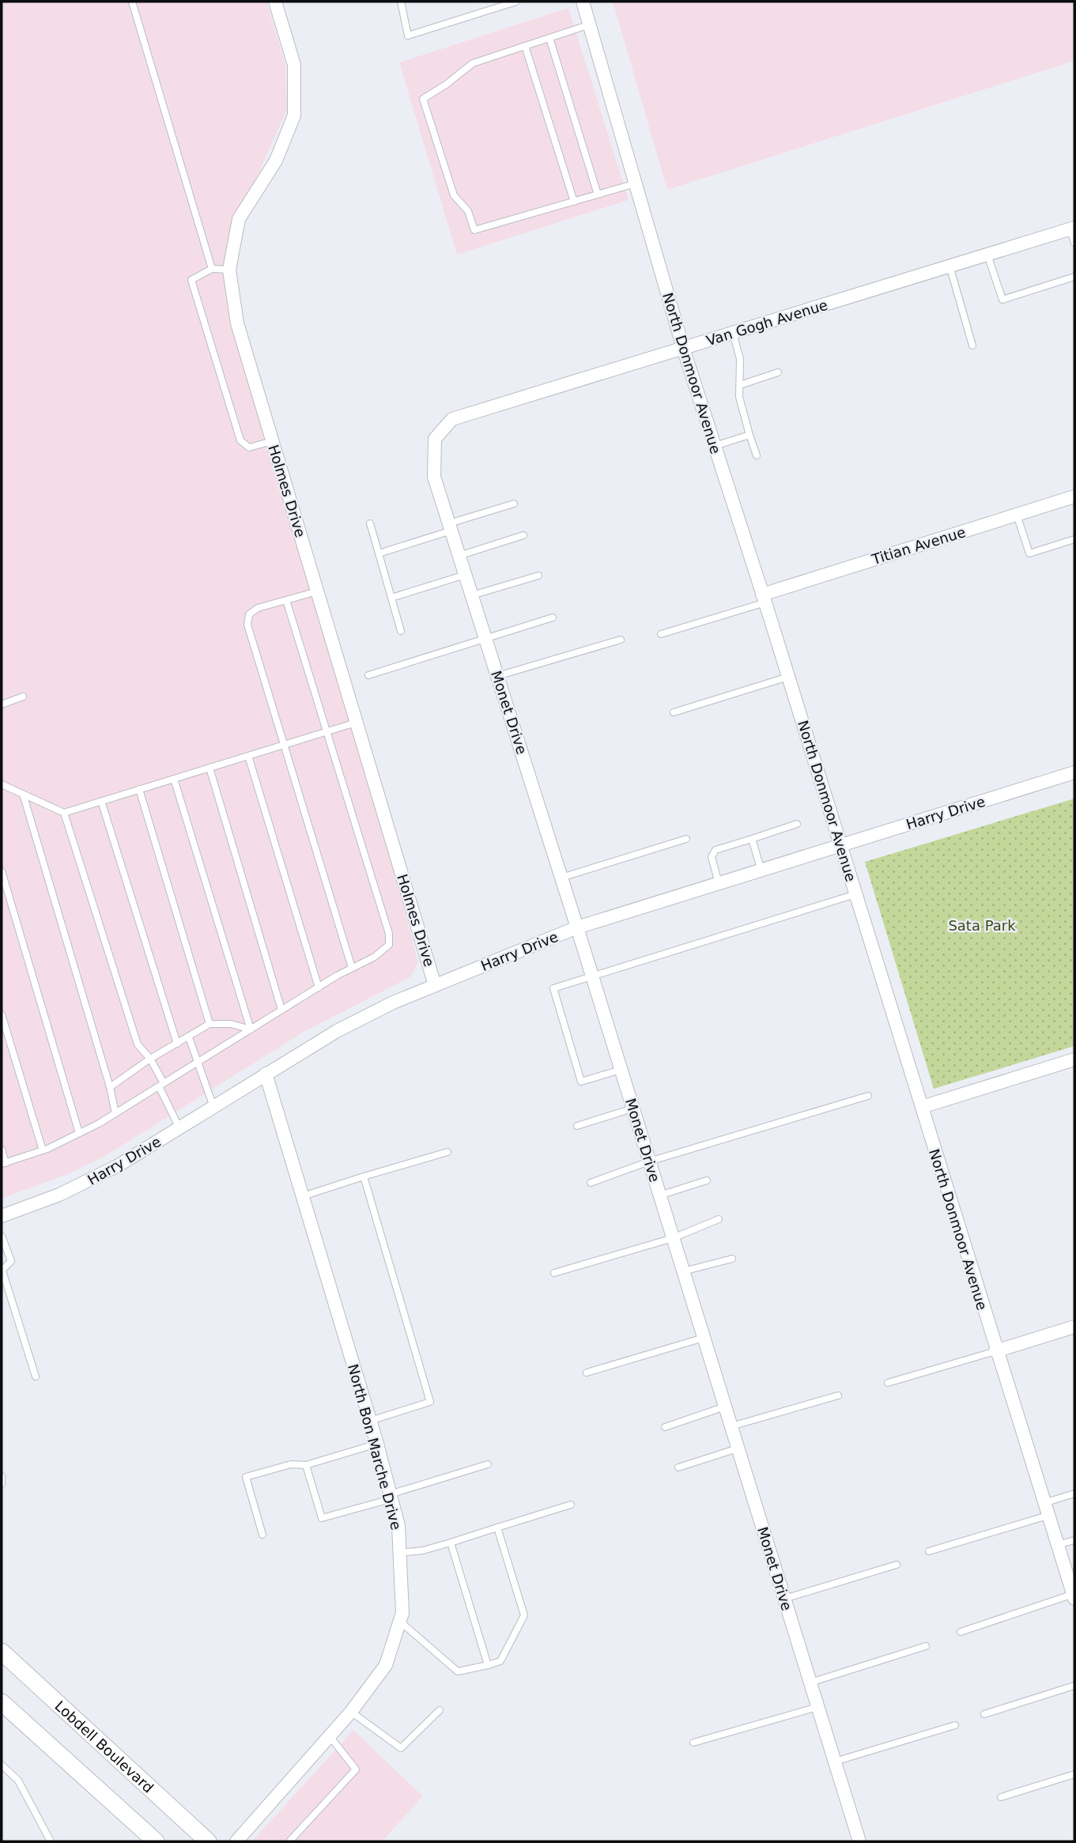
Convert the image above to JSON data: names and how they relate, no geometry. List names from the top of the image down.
{
  "streets": {
    "main road": ["Lobdell Boulevard"],
    "street": [
      "Van Gogh Avenue",
      "North Donmoor Avenue",
      "Holmes Drive",
      "Titian Avenue",
      "Monet Drive",
      "Harry Drive",
      "North Bon Marche Drive"
    ]
  },
  "crossings": [
    ["Van Gogh Avenue", "North Donmoor Avenue"],
    ["Van Gogh Avenue", "Monet Drive"],
    ["North Donmoor Avenue", "Titian Avenue"],
    ["North Donmoor Avenue", "Harry Drive"],
    ["Holmes Drive", "Harry Drive"],
    ["Monet Drive", "Harry Drive"],
    ["Harry Drive", "North Bon Marche Drive"]
  ],
  "parks": ["Sata Park"]
}
